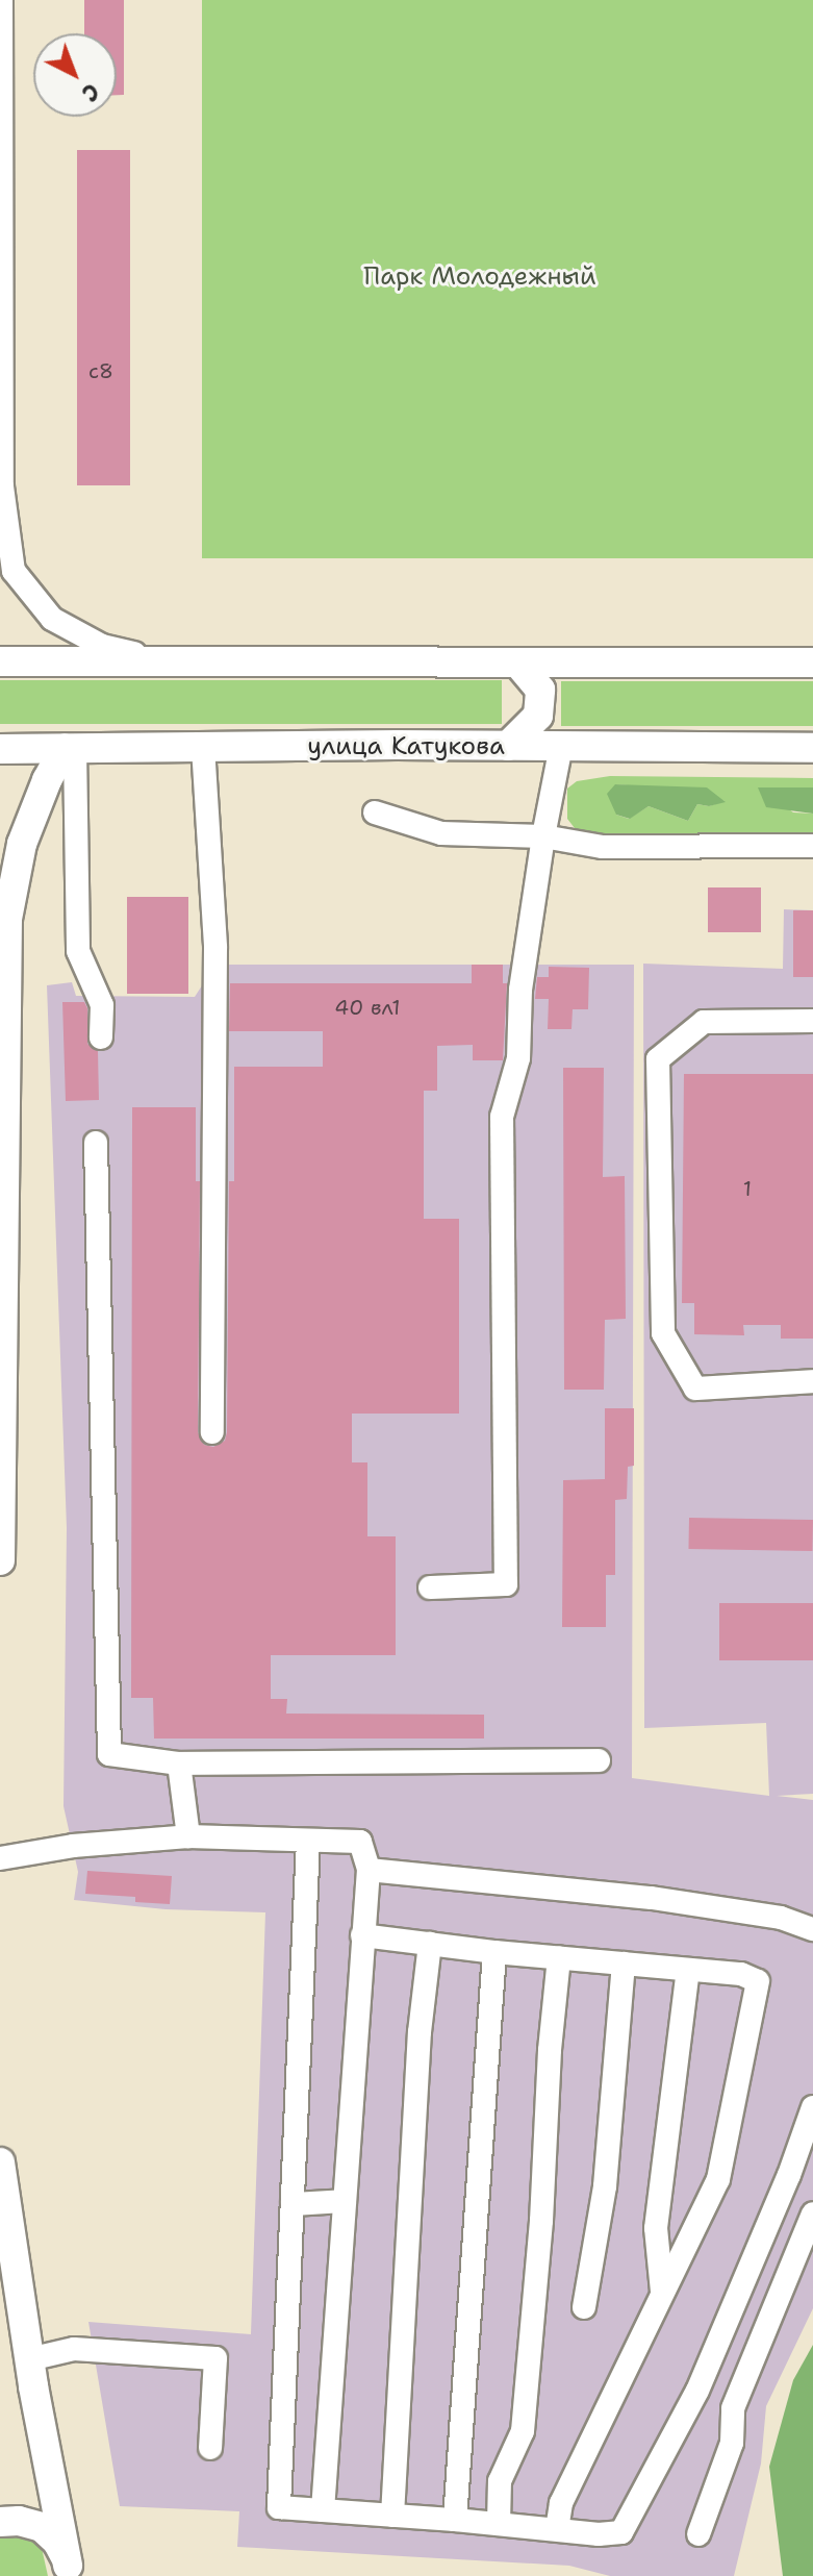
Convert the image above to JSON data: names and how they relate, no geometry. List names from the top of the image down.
{
  "streets": {
    "main road": ["улица Катукова"]
  },
  "parks": ["Парк Молодежный"],
  "house_numbers": ["с8", "40 вл1", "1"],
  "north": "bottom right"
}
